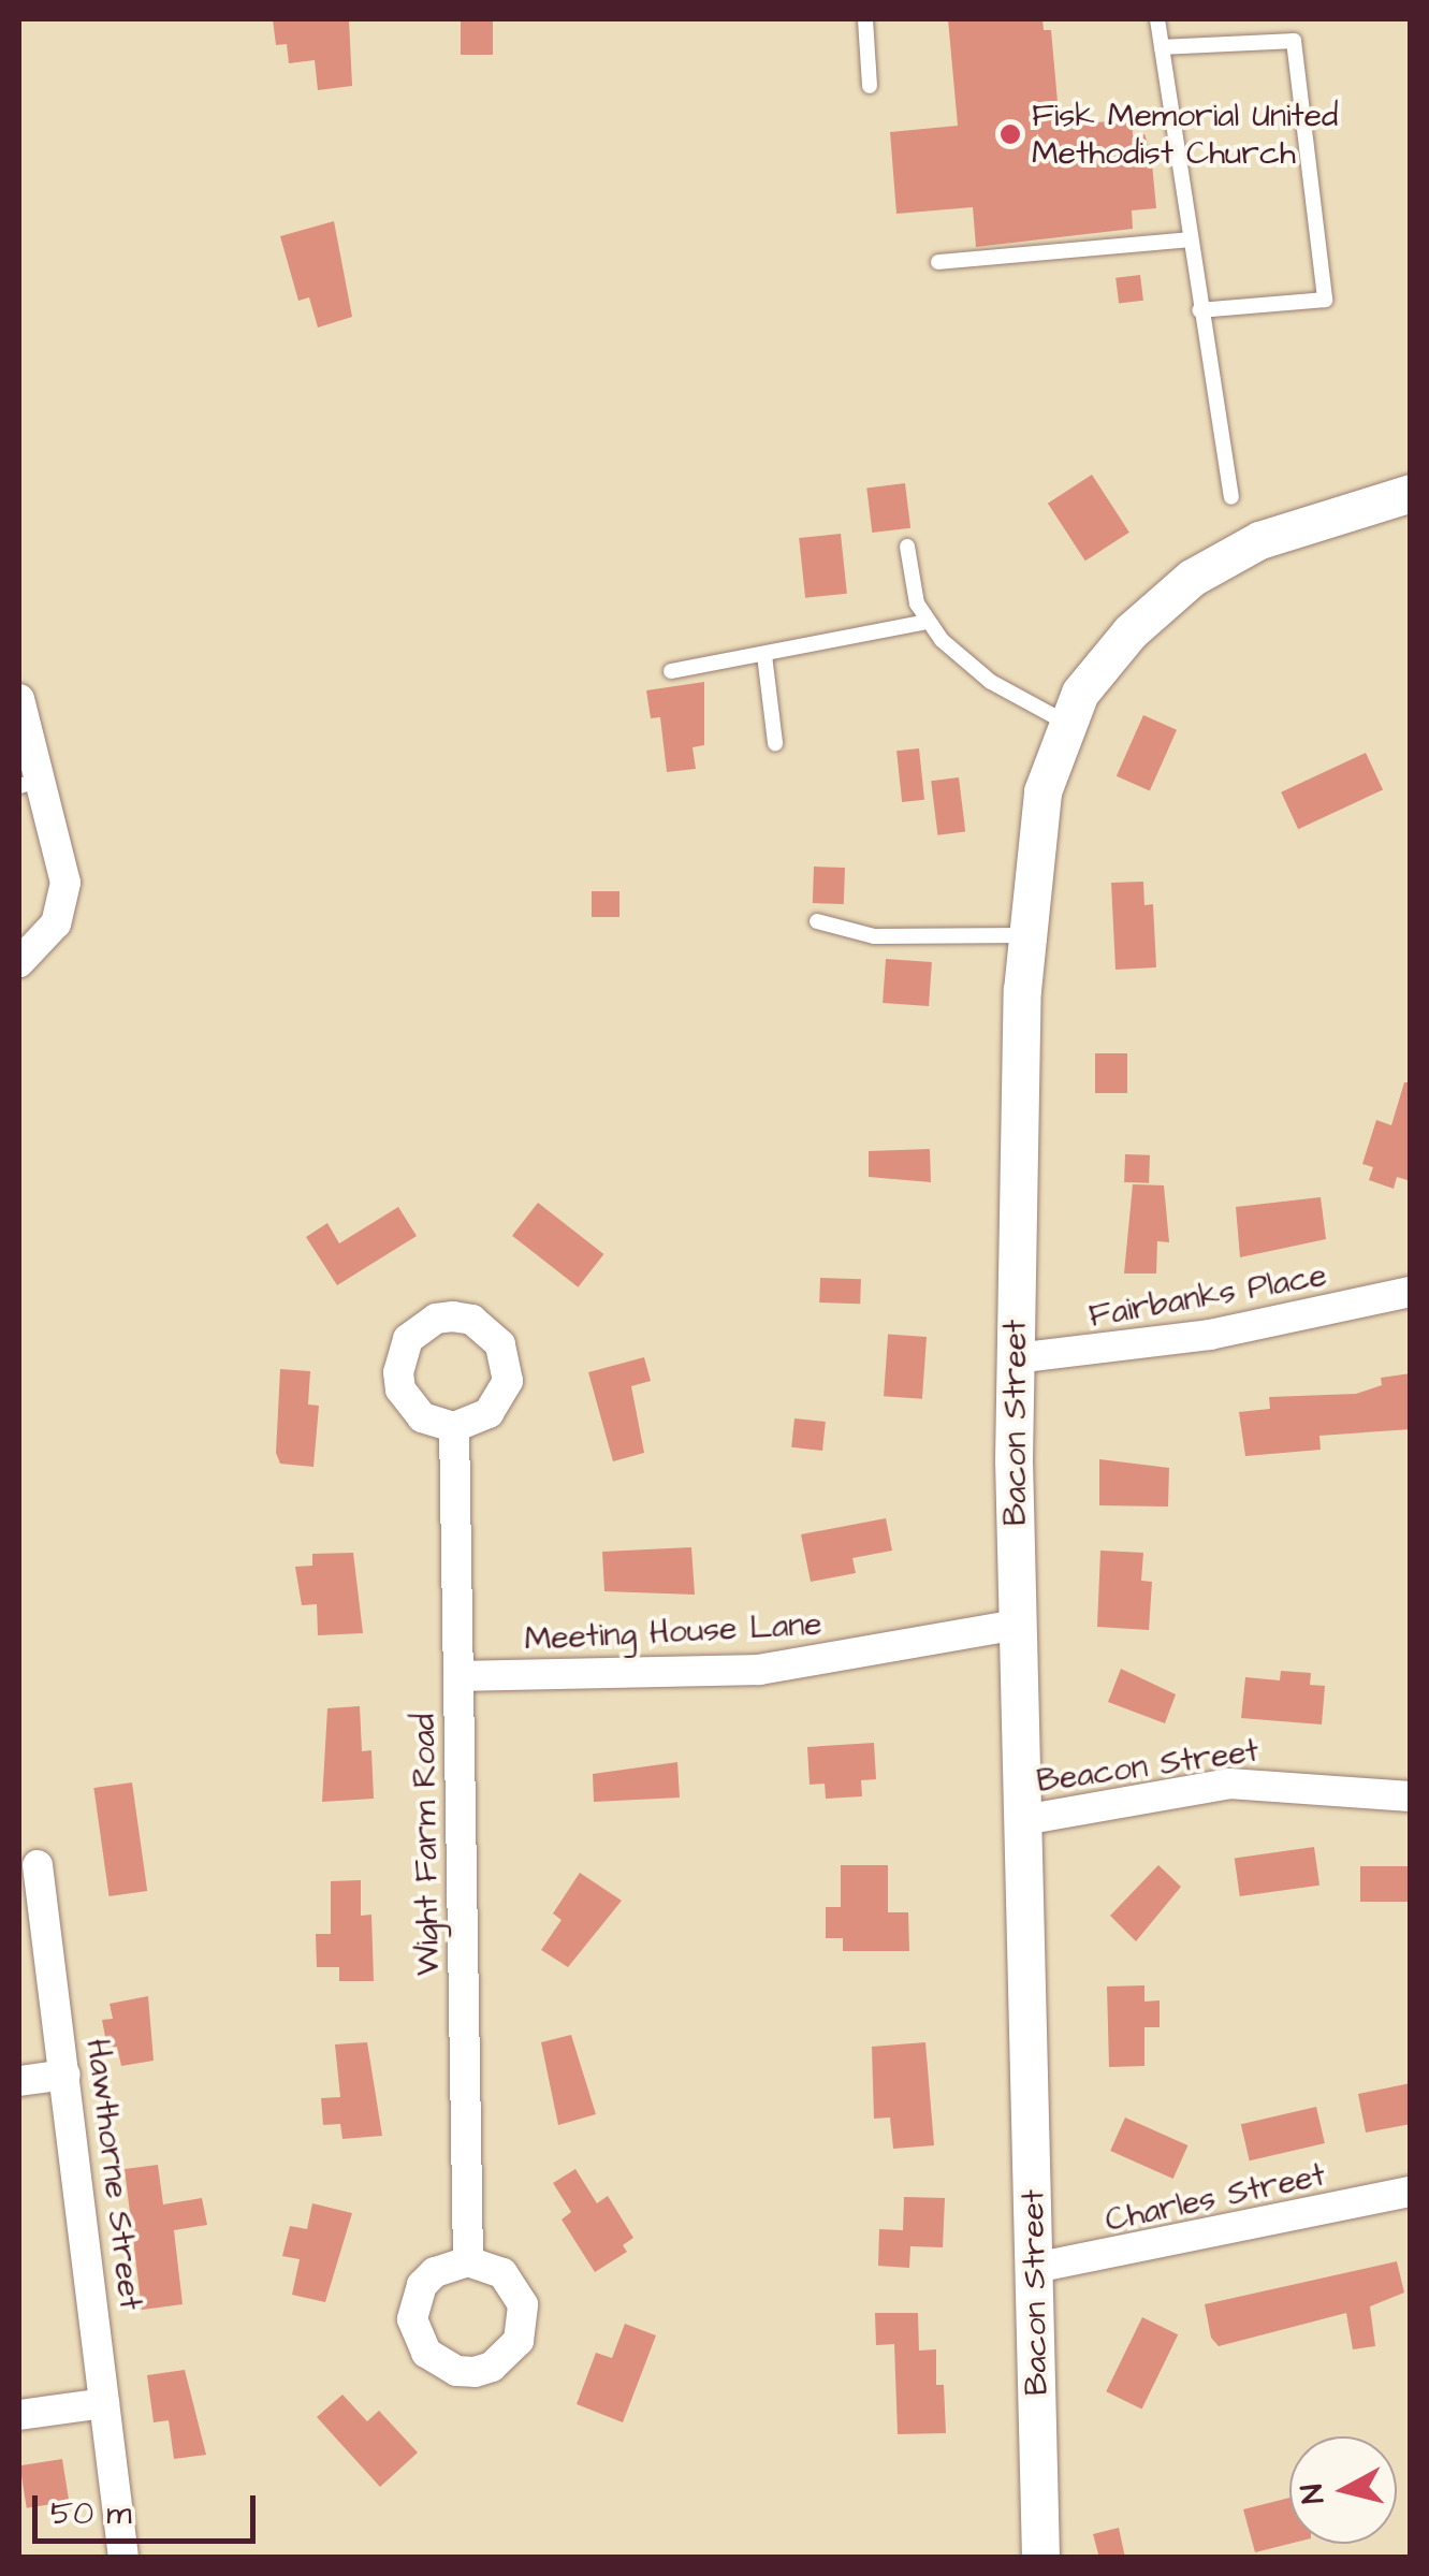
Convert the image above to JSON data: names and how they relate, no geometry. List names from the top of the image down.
{
  "streets": {
    "street": [
      "Fairbanks Place",
      "Bacon Street",
      "Meeting House Lane",
      "Beacon Street",
      "Wight Farm Road",
      "Hawthorne Street",
      "Charles Street"
    ]
  },
  "crossings": [
    ["Fairbanks Place", "Bacon Street"],
    ["Bacon Street", "Meeting House Lane"],
    ["Bacon Street", "Beacon Street"],
    ["Bacon Street", "Charles Street"],
    ["Meeting House Lane", "Wight Farm Road"]
  ],
  "places": ["Fisk Memorial United Methodist Church"],
  "scale_bar": "50 m",
  "north": "left"
}
